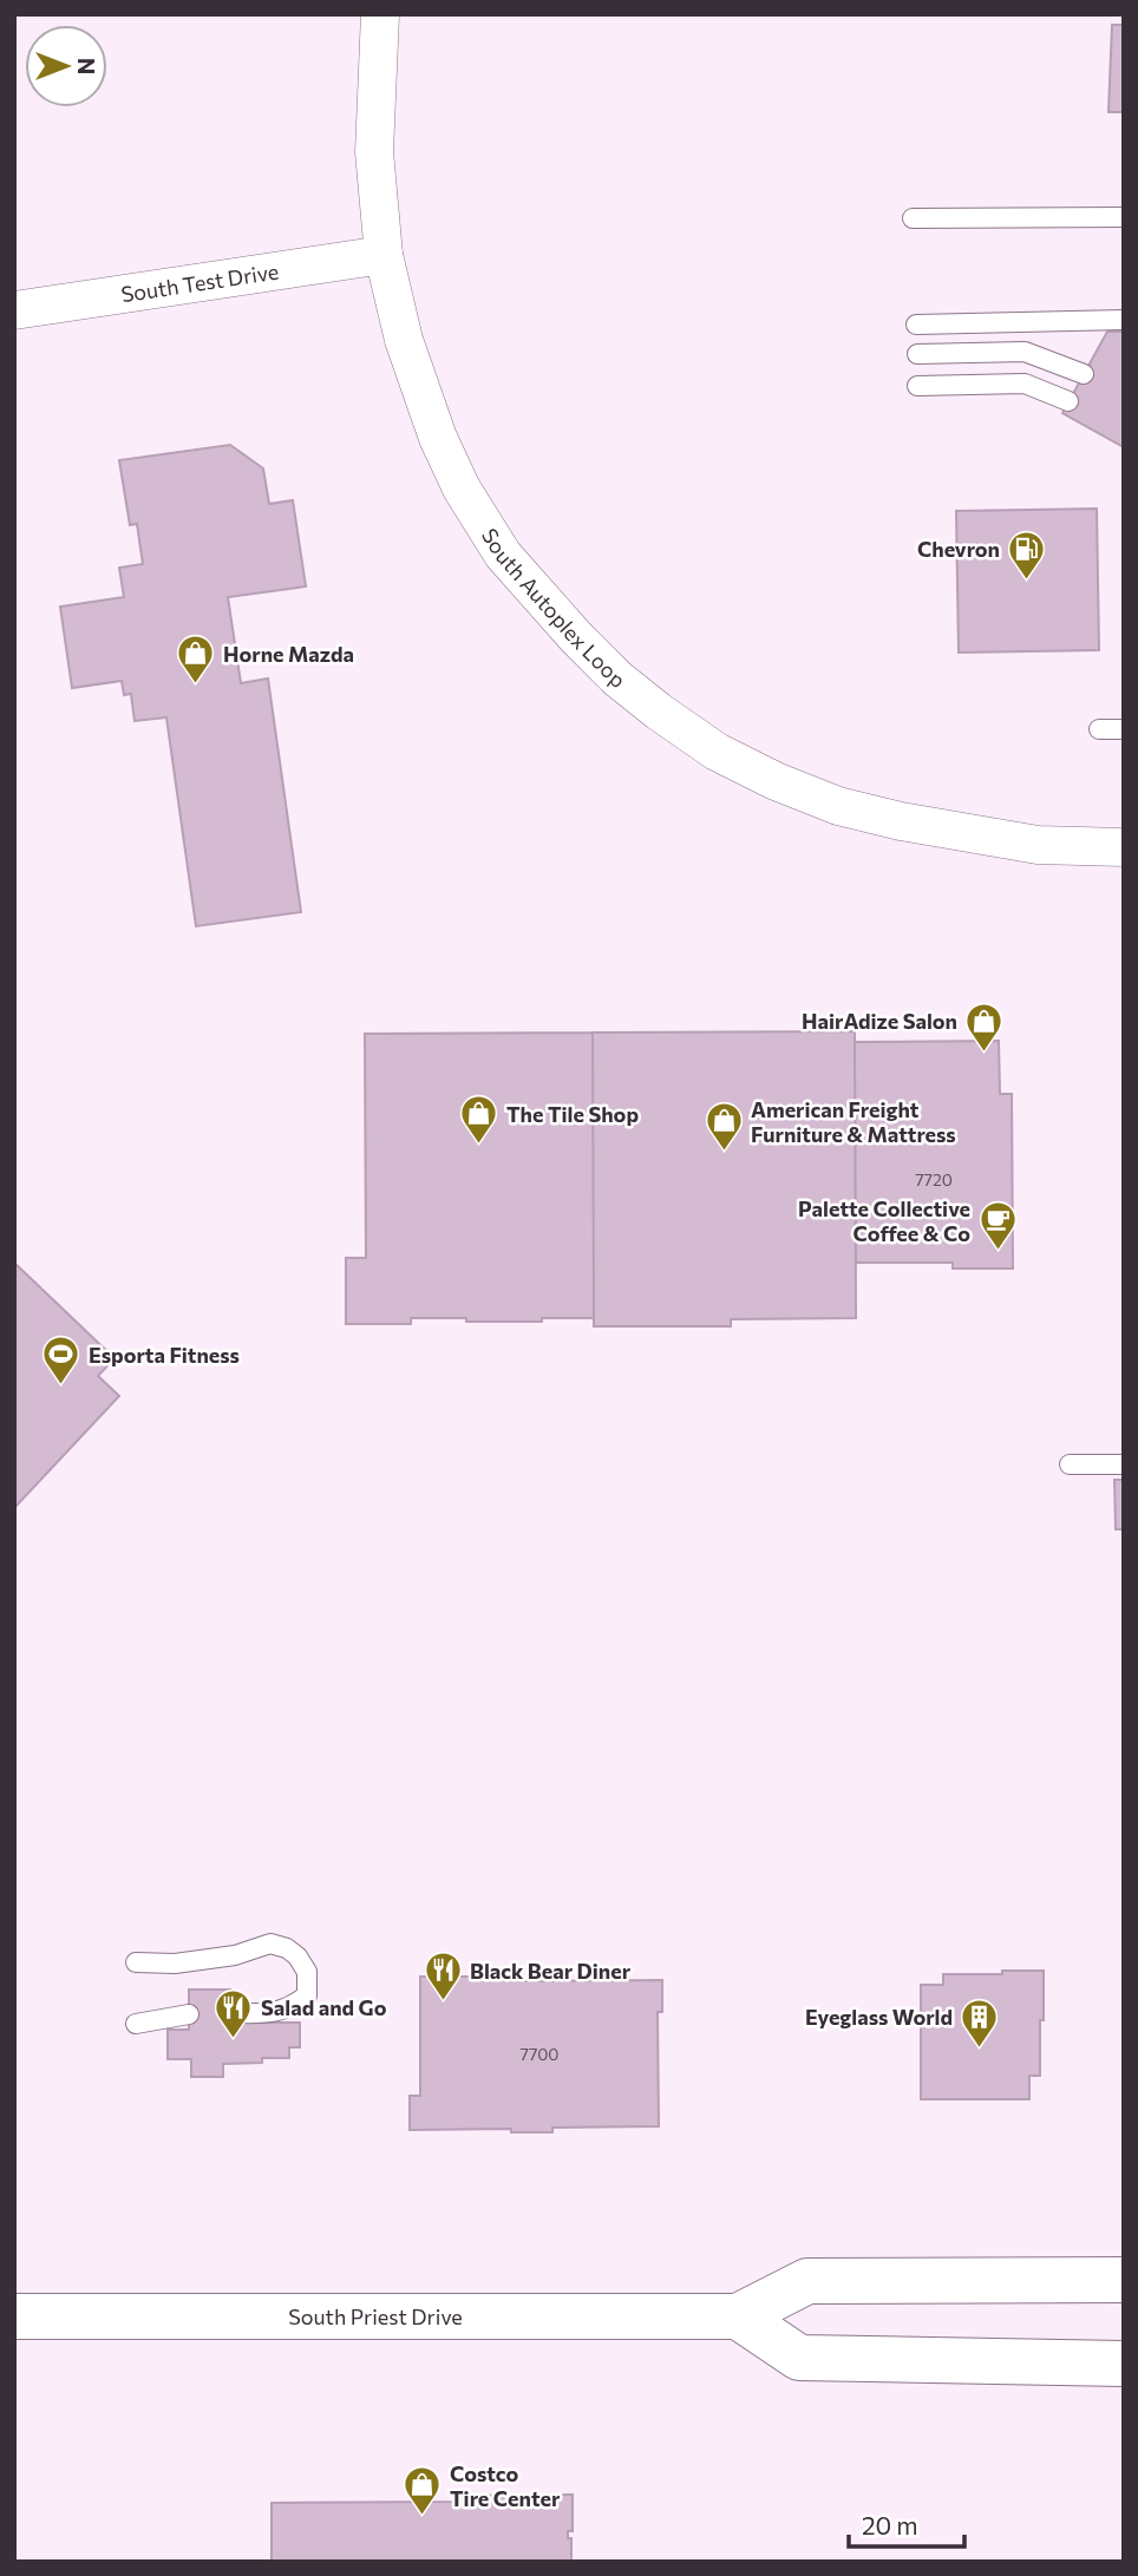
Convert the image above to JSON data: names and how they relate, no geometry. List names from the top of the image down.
{
  "streets": {
    "main road": ["South Priest Drive"],
    "street": ["South Test Drive", "South Autoplex Loop"]
  },
  "crossings": [
    ["South Test Drive", "South Autoplex Loop"]
  ],
  "places": {
    "fuel station": ["Chevron"],
    "shop": [
      "Horne Mazda",
      "HairAdize Salon",
      "The Tile Shop",
      "American Freight Furniture & Mattress",
      "Costco Tire Center"
    ],
    "cafe": ["Palette Collective Coffee & Co"],
    "sports": ["Esporta Fitness"],
    "restaurant": ["Black Bear Diner", "Salad and Go"],
    "building": ["Eyeglass World"]
  },
  "house_numbers": ["7720", "7700"],
  "scale_bar": "20 m",
  "north": "right"
}
